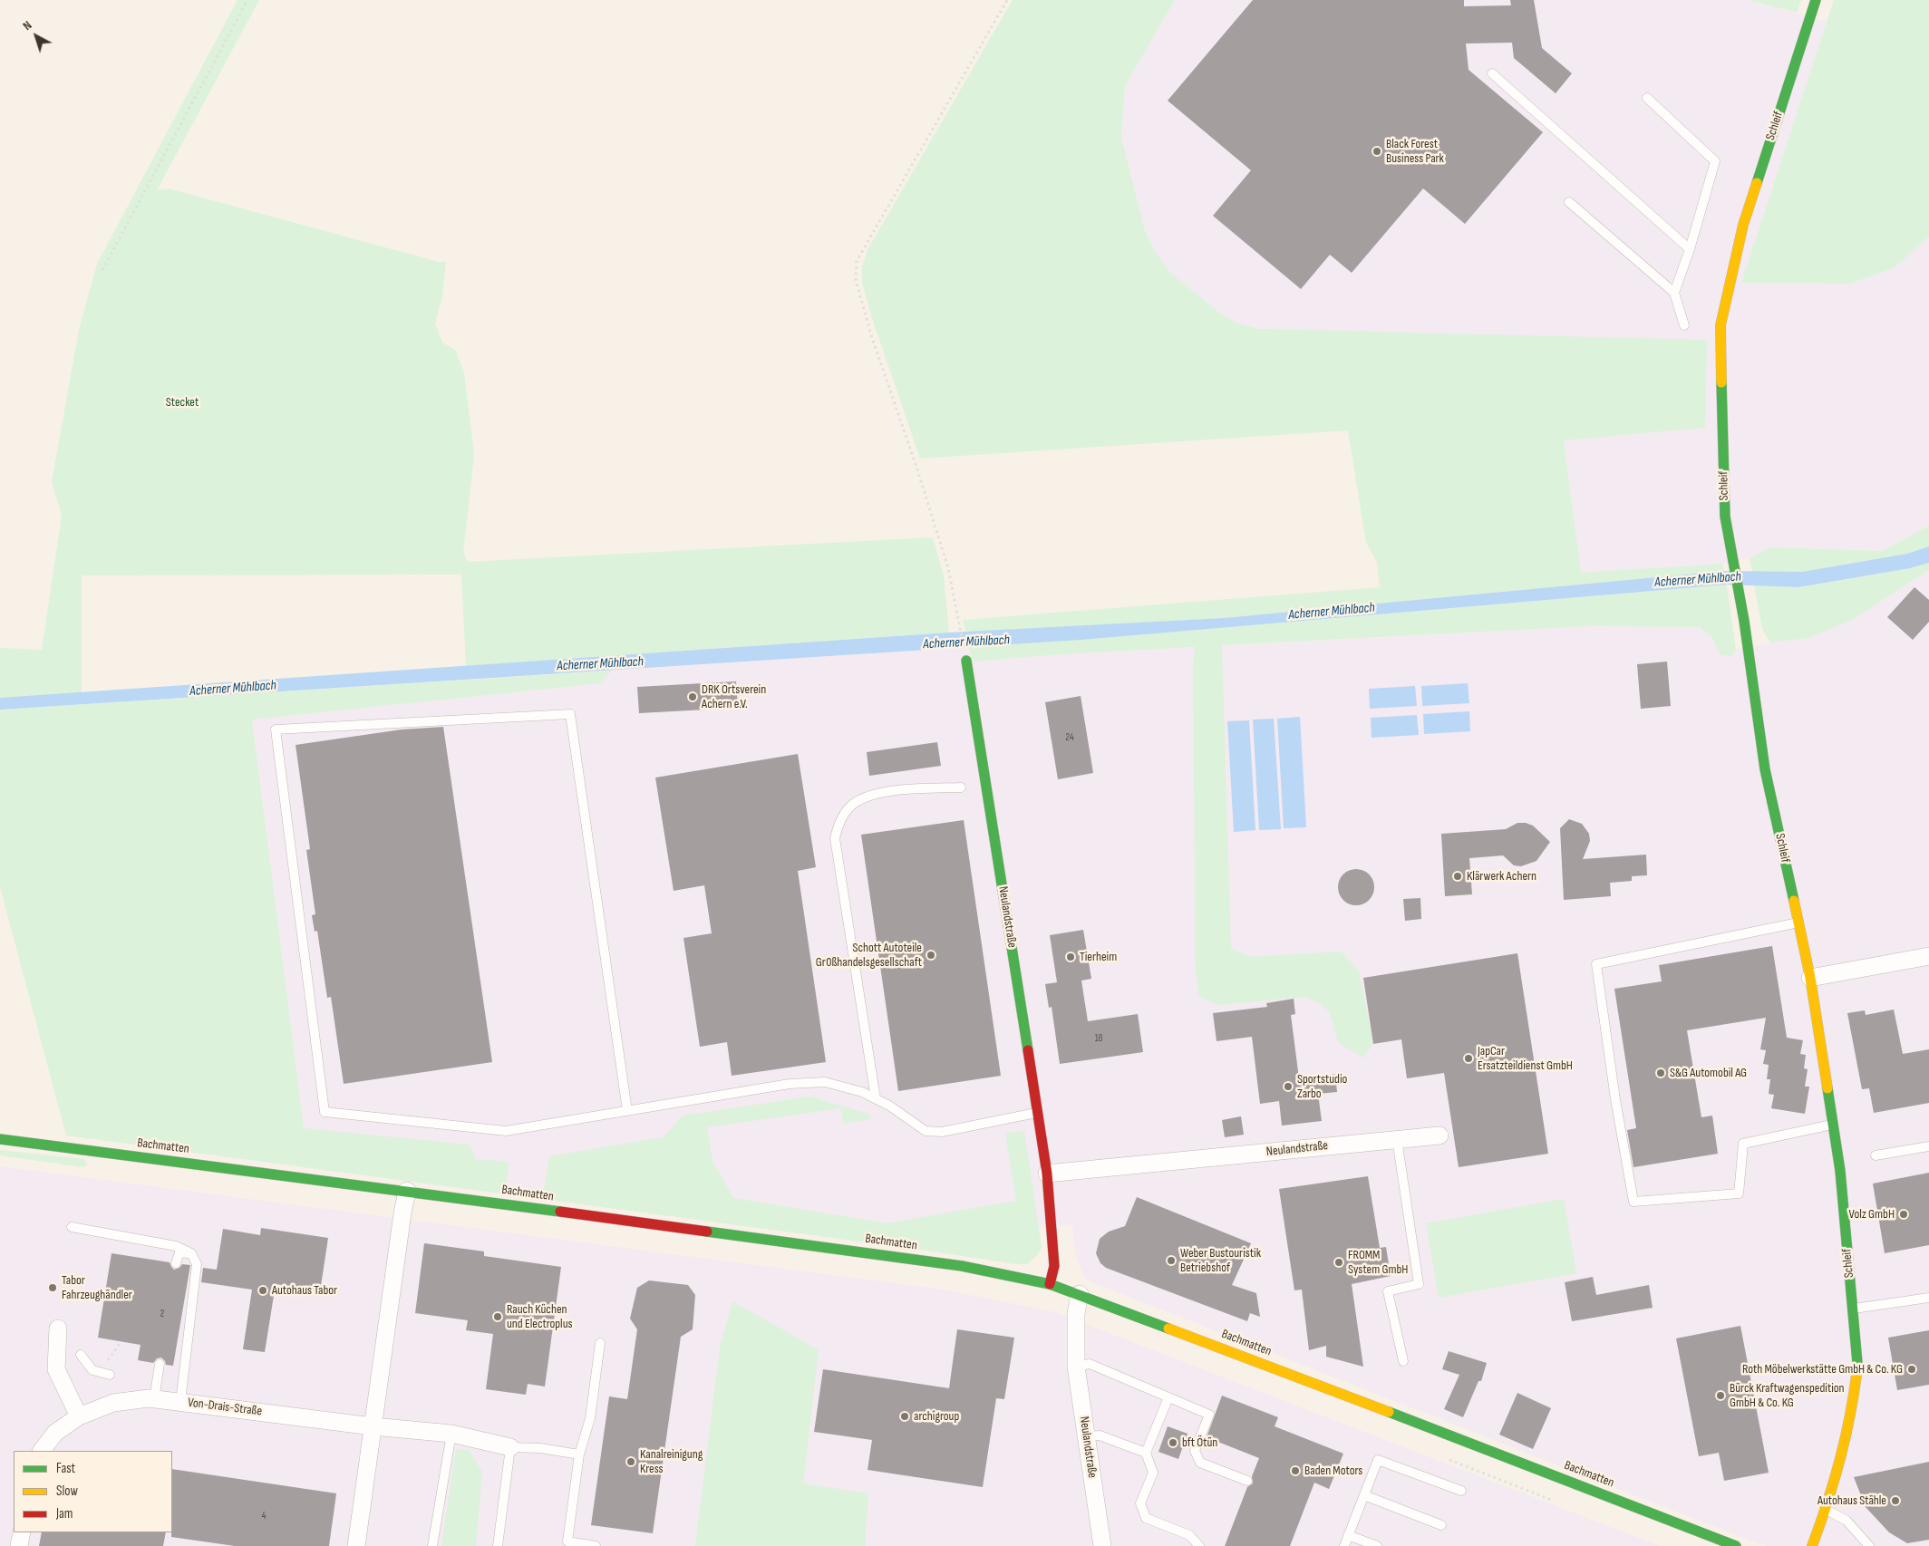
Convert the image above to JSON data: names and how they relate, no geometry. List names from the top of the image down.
{
  "streets": {
    "street": [
      "Schleif",
      "Neulandstraße",
      "Bachmatten",
      "Von-Drais-Straße"
    ]
  },
  "crossings": [
    ["Neulandstraße", "Bachmatten"]
  ],
  "water": ["Acherner Mühlbach"],
  "parks": ["Stecket"],
  "places": [
    "Black Forest Business Park",
    "DRK Ortsverein Achern e.V.",
    "Klärwerk Achern",
    "Schott Autoteile Gr0ßhandelsgesellschaft",
    "Tierheim",
    "JapCar Ersatzteildienst GmbH",
    "S&G Automobil AG",
    "Sportstudio Zarbo",
    "Volz GmbH",
    "Weber Bustouristik Betriebshof",
    "FROMM System GmbH",
    "Tabor Fahrzeughändler",
    "Autohaus Tabor",
    "Rauch Küchen und Electroplus",
    "Roth Möbelwerkstätte GmbH & Co. KG",
    "Bürck Kraftwagenspedition GmbH & Co. KG",
    "archigroup",
    "bft Ötün",
    "Kanalreinigung Kress",
    "Baden Motors",
    "Autohaus Stähle"
  ],
  "house_numbers": [
    "24",
    "18",
    "2",
    "4"
  ],
  "legend": ["Fast", "Slow", "Jam"],
  "north": "top left"
}
